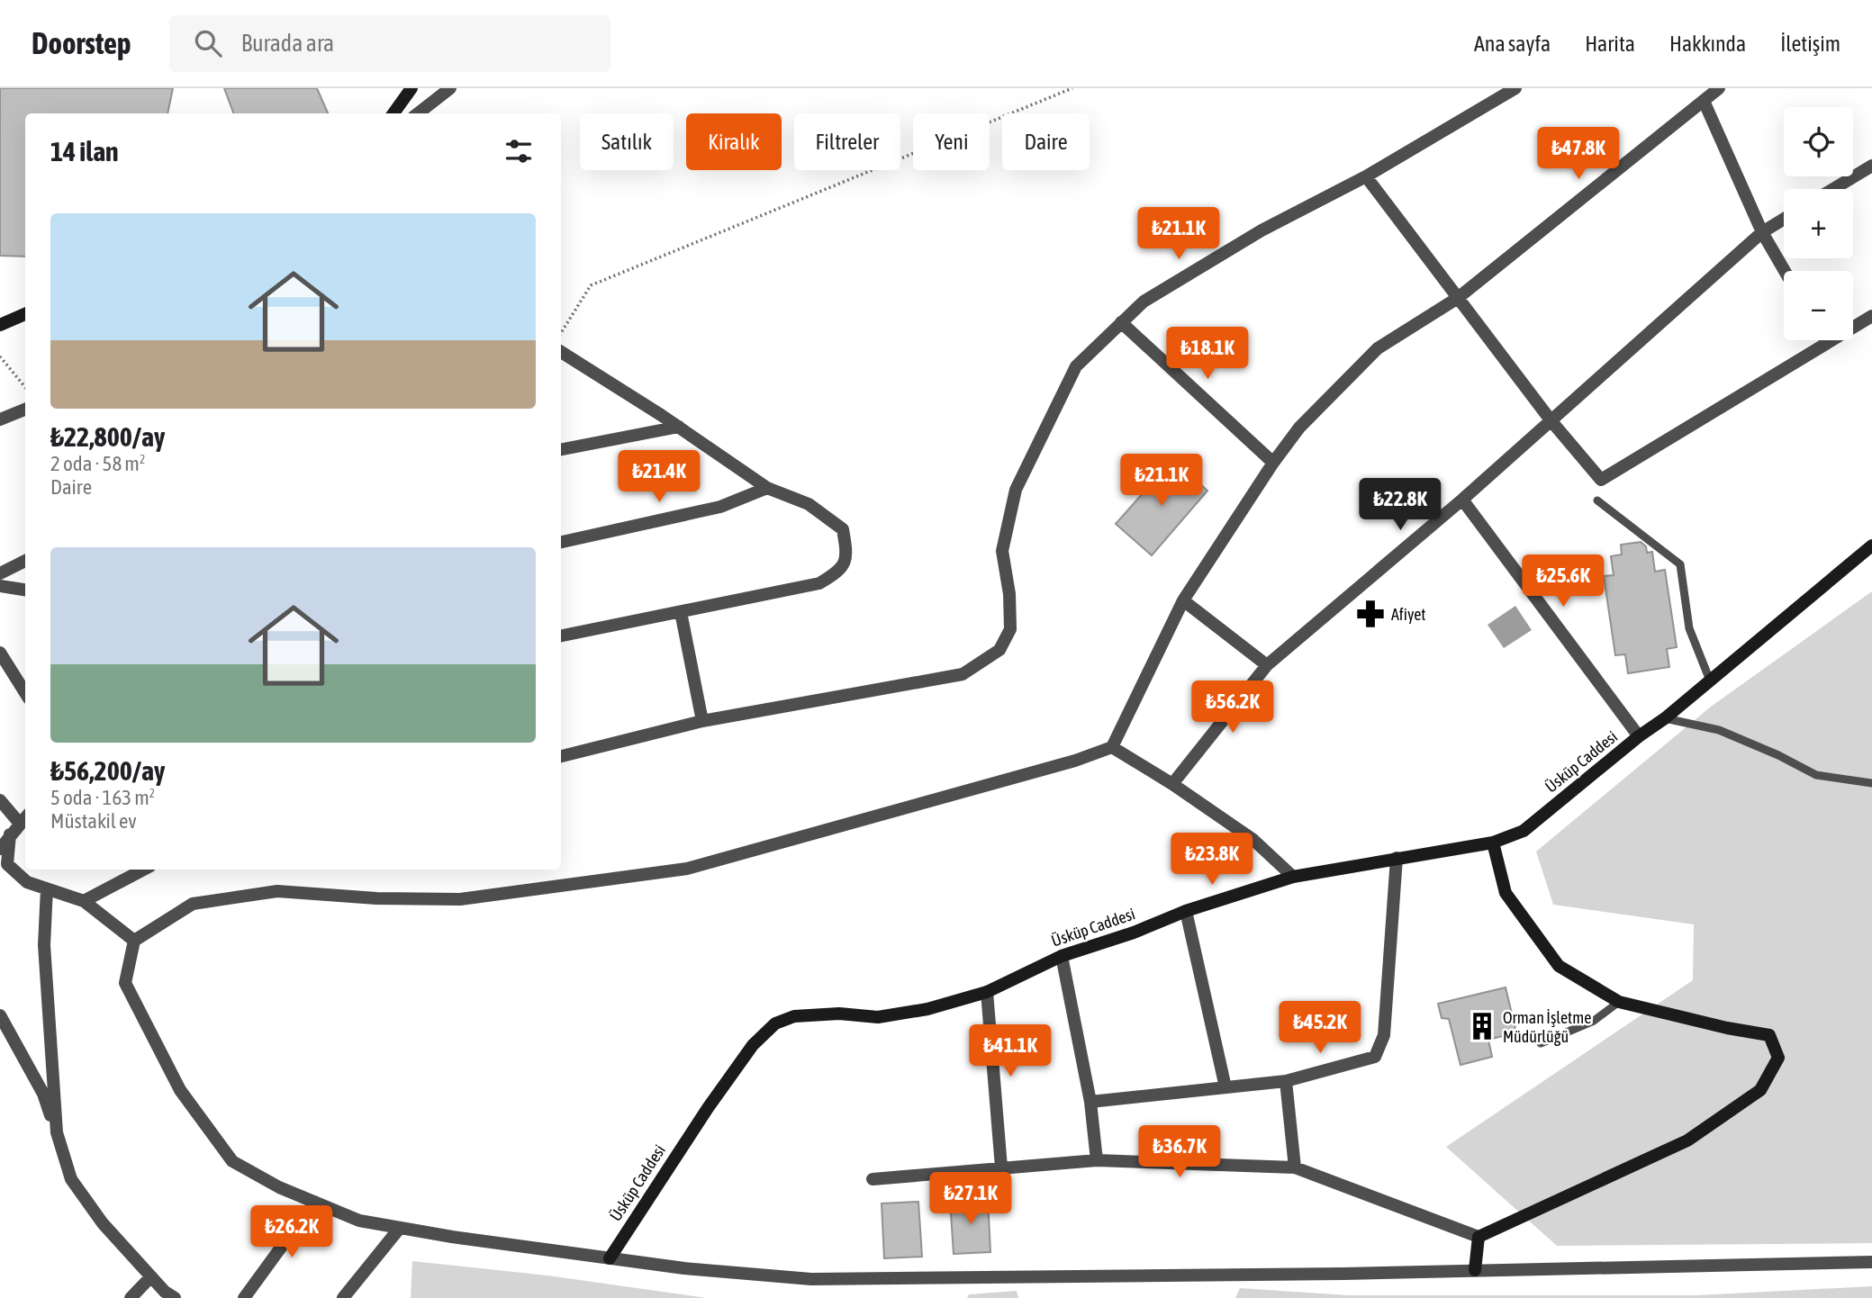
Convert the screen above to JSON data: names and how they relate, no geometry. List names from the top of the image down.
{
  "streets": {
    "street": ["Üsküp Caddesi"]
  },
  "places": {
    "pharmacy": ["Afiyet"],
    "building": ["Orman İşletme Müdürlüğü"]
  },
  "page": {
    "header": "Doorstep",
    "search": "Burada ara",
    "nav": [
      "Ana sayfa",
      "Harita",
      "Hakkında",
      "İletişim"
    ],
    "map_buttons": ["+", "−"],
    "chip": [
      "Satılık",
      "Kiralık",
      "Filtreler",
      "Yeni",
      "Daire"
    ],
    "heading": "14 ilan",
    "price": [
      "₺47.8K",
      "₺21.1K",
      "₺18.1K",
      "₺21.4K",
      "₺21.1K",
      "₺22.8K",
      "₺25.6K",
      "₺56.2K",
      "₺23.8K",
      "₺45.2K",
      "₺41.1K",
      "₺36.7K",
      "₺27.1K",
      "₺26.2K"
    ],
    "list": [
      {
        "name": "₺22,800/ay",
        "note": "2 oda · 58 m² · Daire"
      },
      {
        "name": "₺56,200/ay",
        "note": "5 oda · 163 m² · Müstakil ev"
      }
    ]
  }
}
